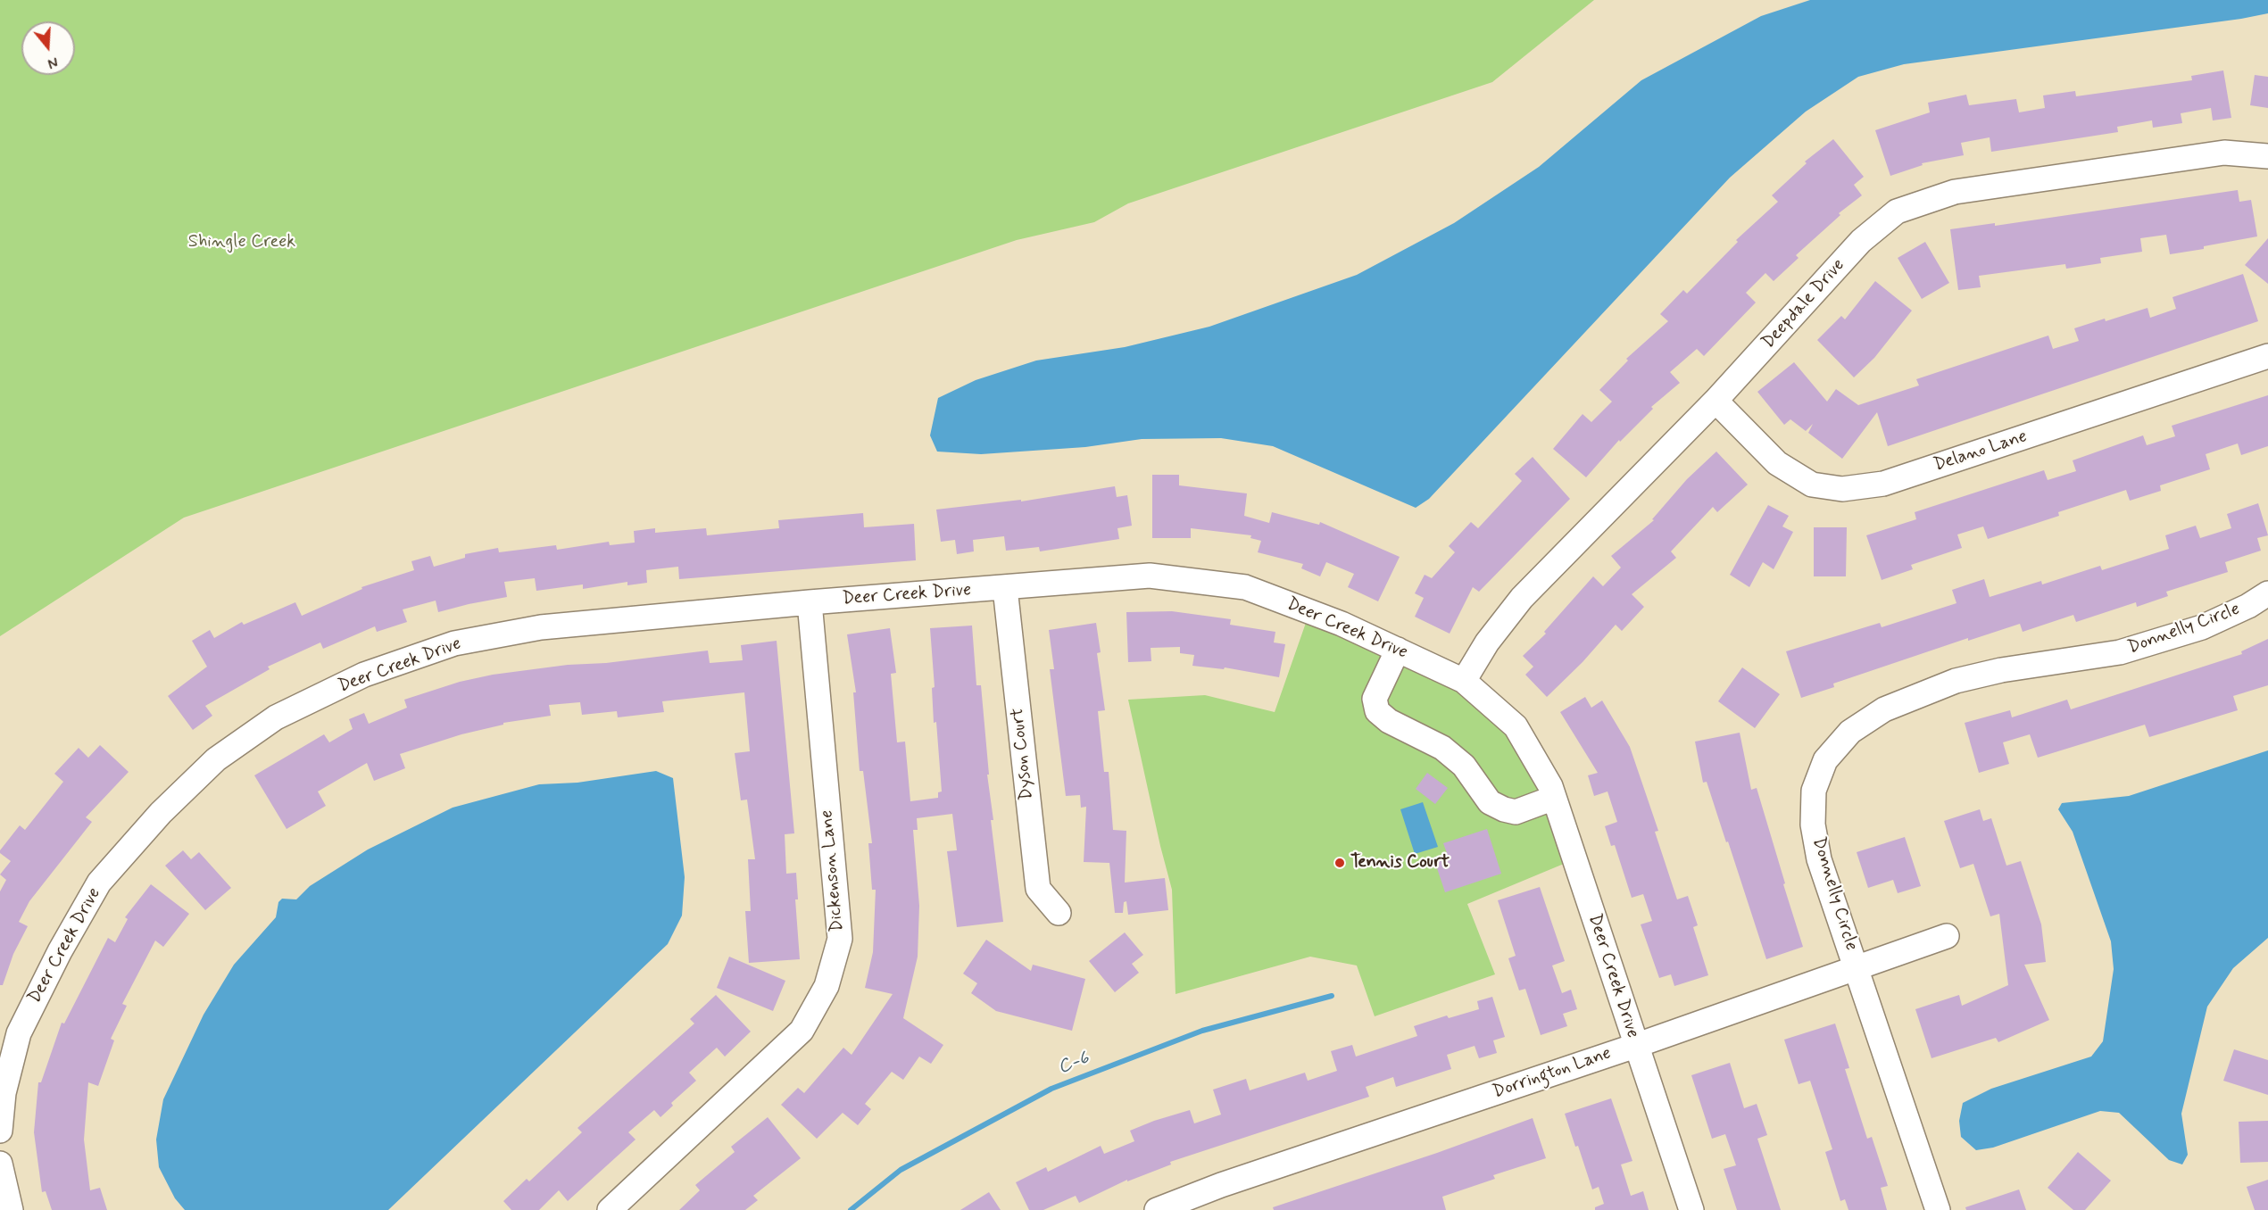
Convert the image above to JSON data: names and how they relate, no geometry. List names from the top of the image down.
{
  "streets": {
    "street": [
      "Deepdale Drive",
      "Delano Lane",
      "Deer Creek Drive",
      "Donnelly Circle",
      "Dyson Court",
      "Dickenson Lane",
      "Dorrington Lane"
    ]
  },
  "crossings": [
    ["Deepdale Drive", "Delano Lane"],
    ["Deepdale Drive", "Deer Creek Drive"],
    ["Deer Creek Drive", "Dyson Court"],
    ["Deer Creek Drive", "Dickenson Lane"],
    ["Deer Creek Drive", "Dorrington Lane"],
    ["Donnelly Circle", "Dorrington Lane"]
  ],
  "water": ["C-6"],
  "parks": ["Shingle Creek"],
  "places": ["Tennis Court"],
  "north": "bottom"
}
